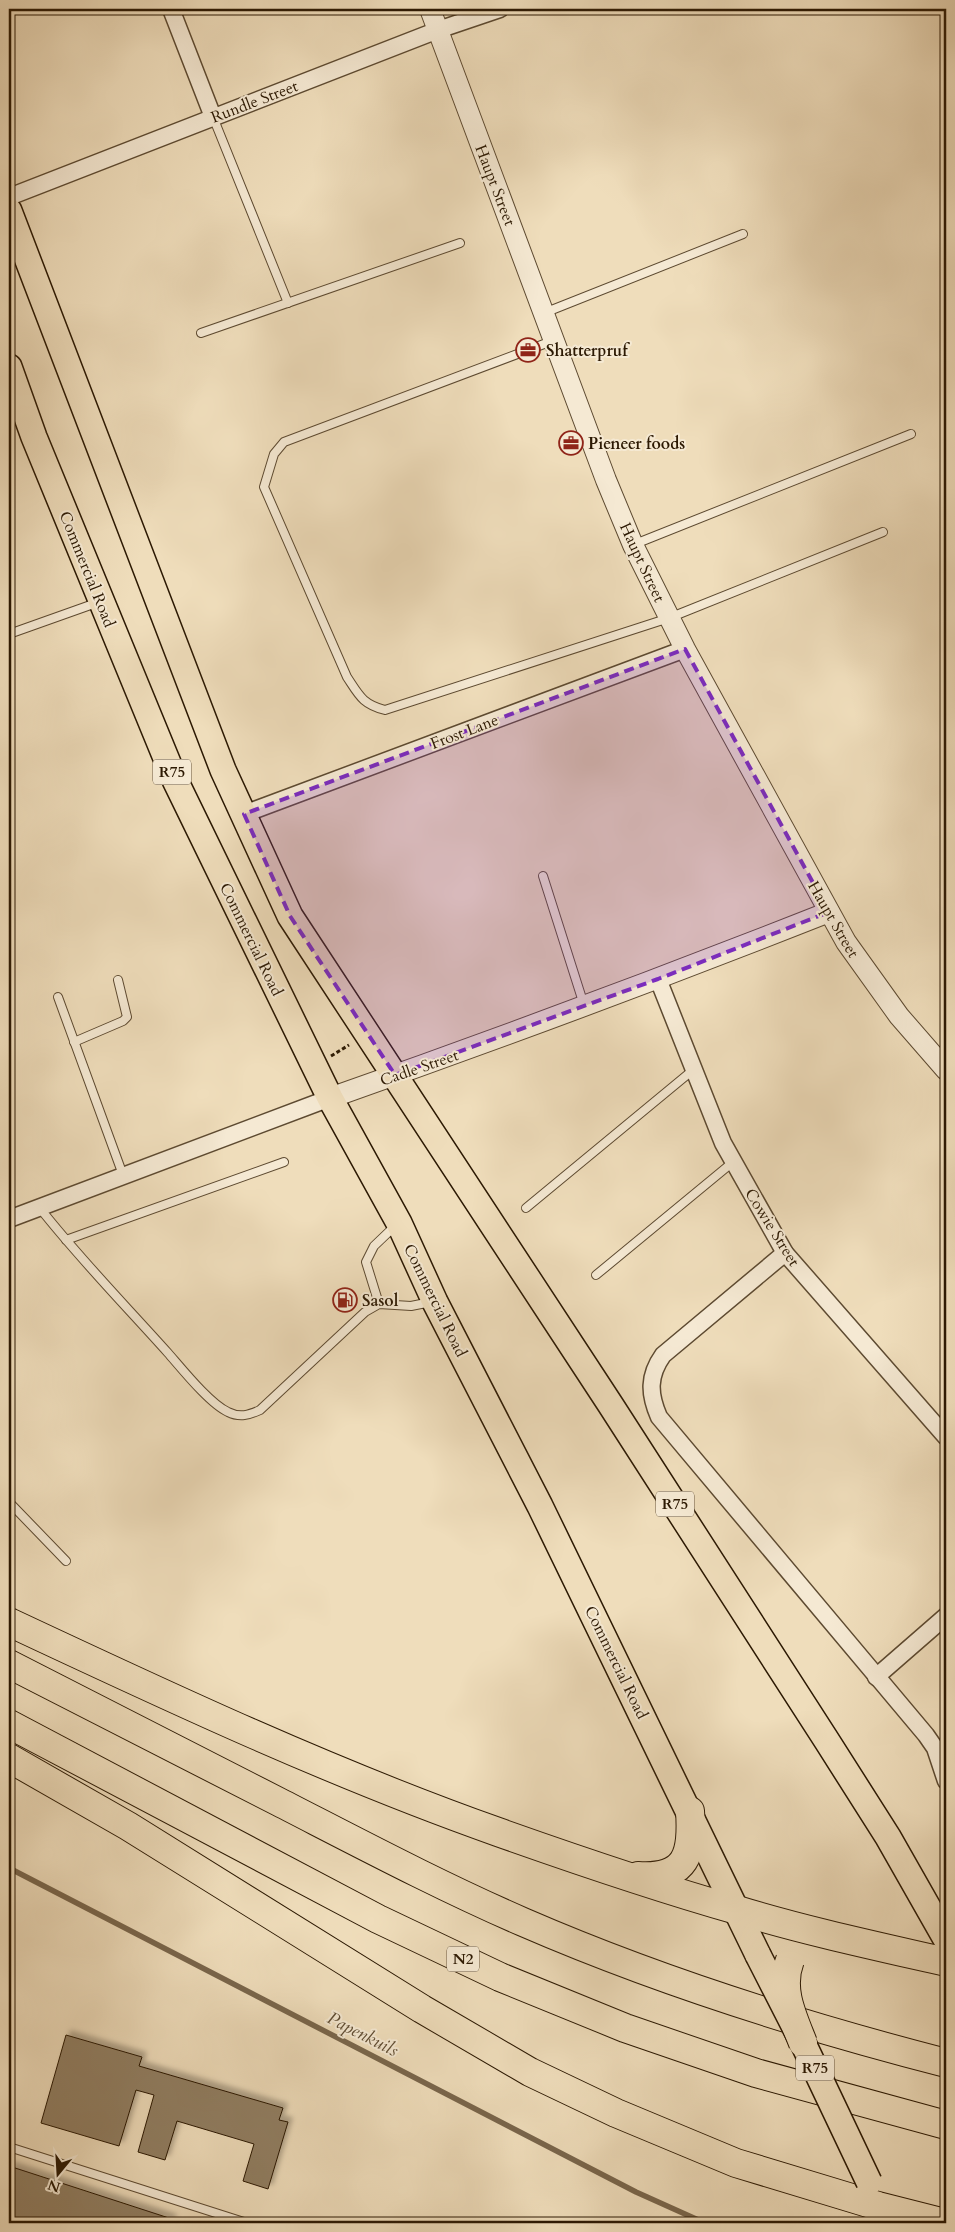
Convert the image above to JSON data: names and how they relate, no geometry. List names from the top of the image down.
{
  "streets": {
    "highway": ["N2"],
    "main road": ["Commercial Road", "R75"],
    "street": [
      "Rundle Street",
      "Haupt Street",
      "Frost Lane",
      "Cadle Street",
      "Cowie Street"
    ]
  },
  "crossings": [
    ["Rundle Street", "Haupt Street"],
    ["Haupt Street", "Frost Lane"],
    ["Haupt Street", "Cadle Street"],
    ["Commercial Road", "Cadle Street"],
    ["Frost Lane", "R75"],
    ["R75", "Cadle Street"],
    ["Cadle Street", "Cowie Street"]
  ],
  "water": ["Papenkuils"],
  "places": {
    "office": ["Shatterpruf", "Pieneer foods"],
    "fuel station": ["Sasol"]
  },
  "north": "bottom"
}
